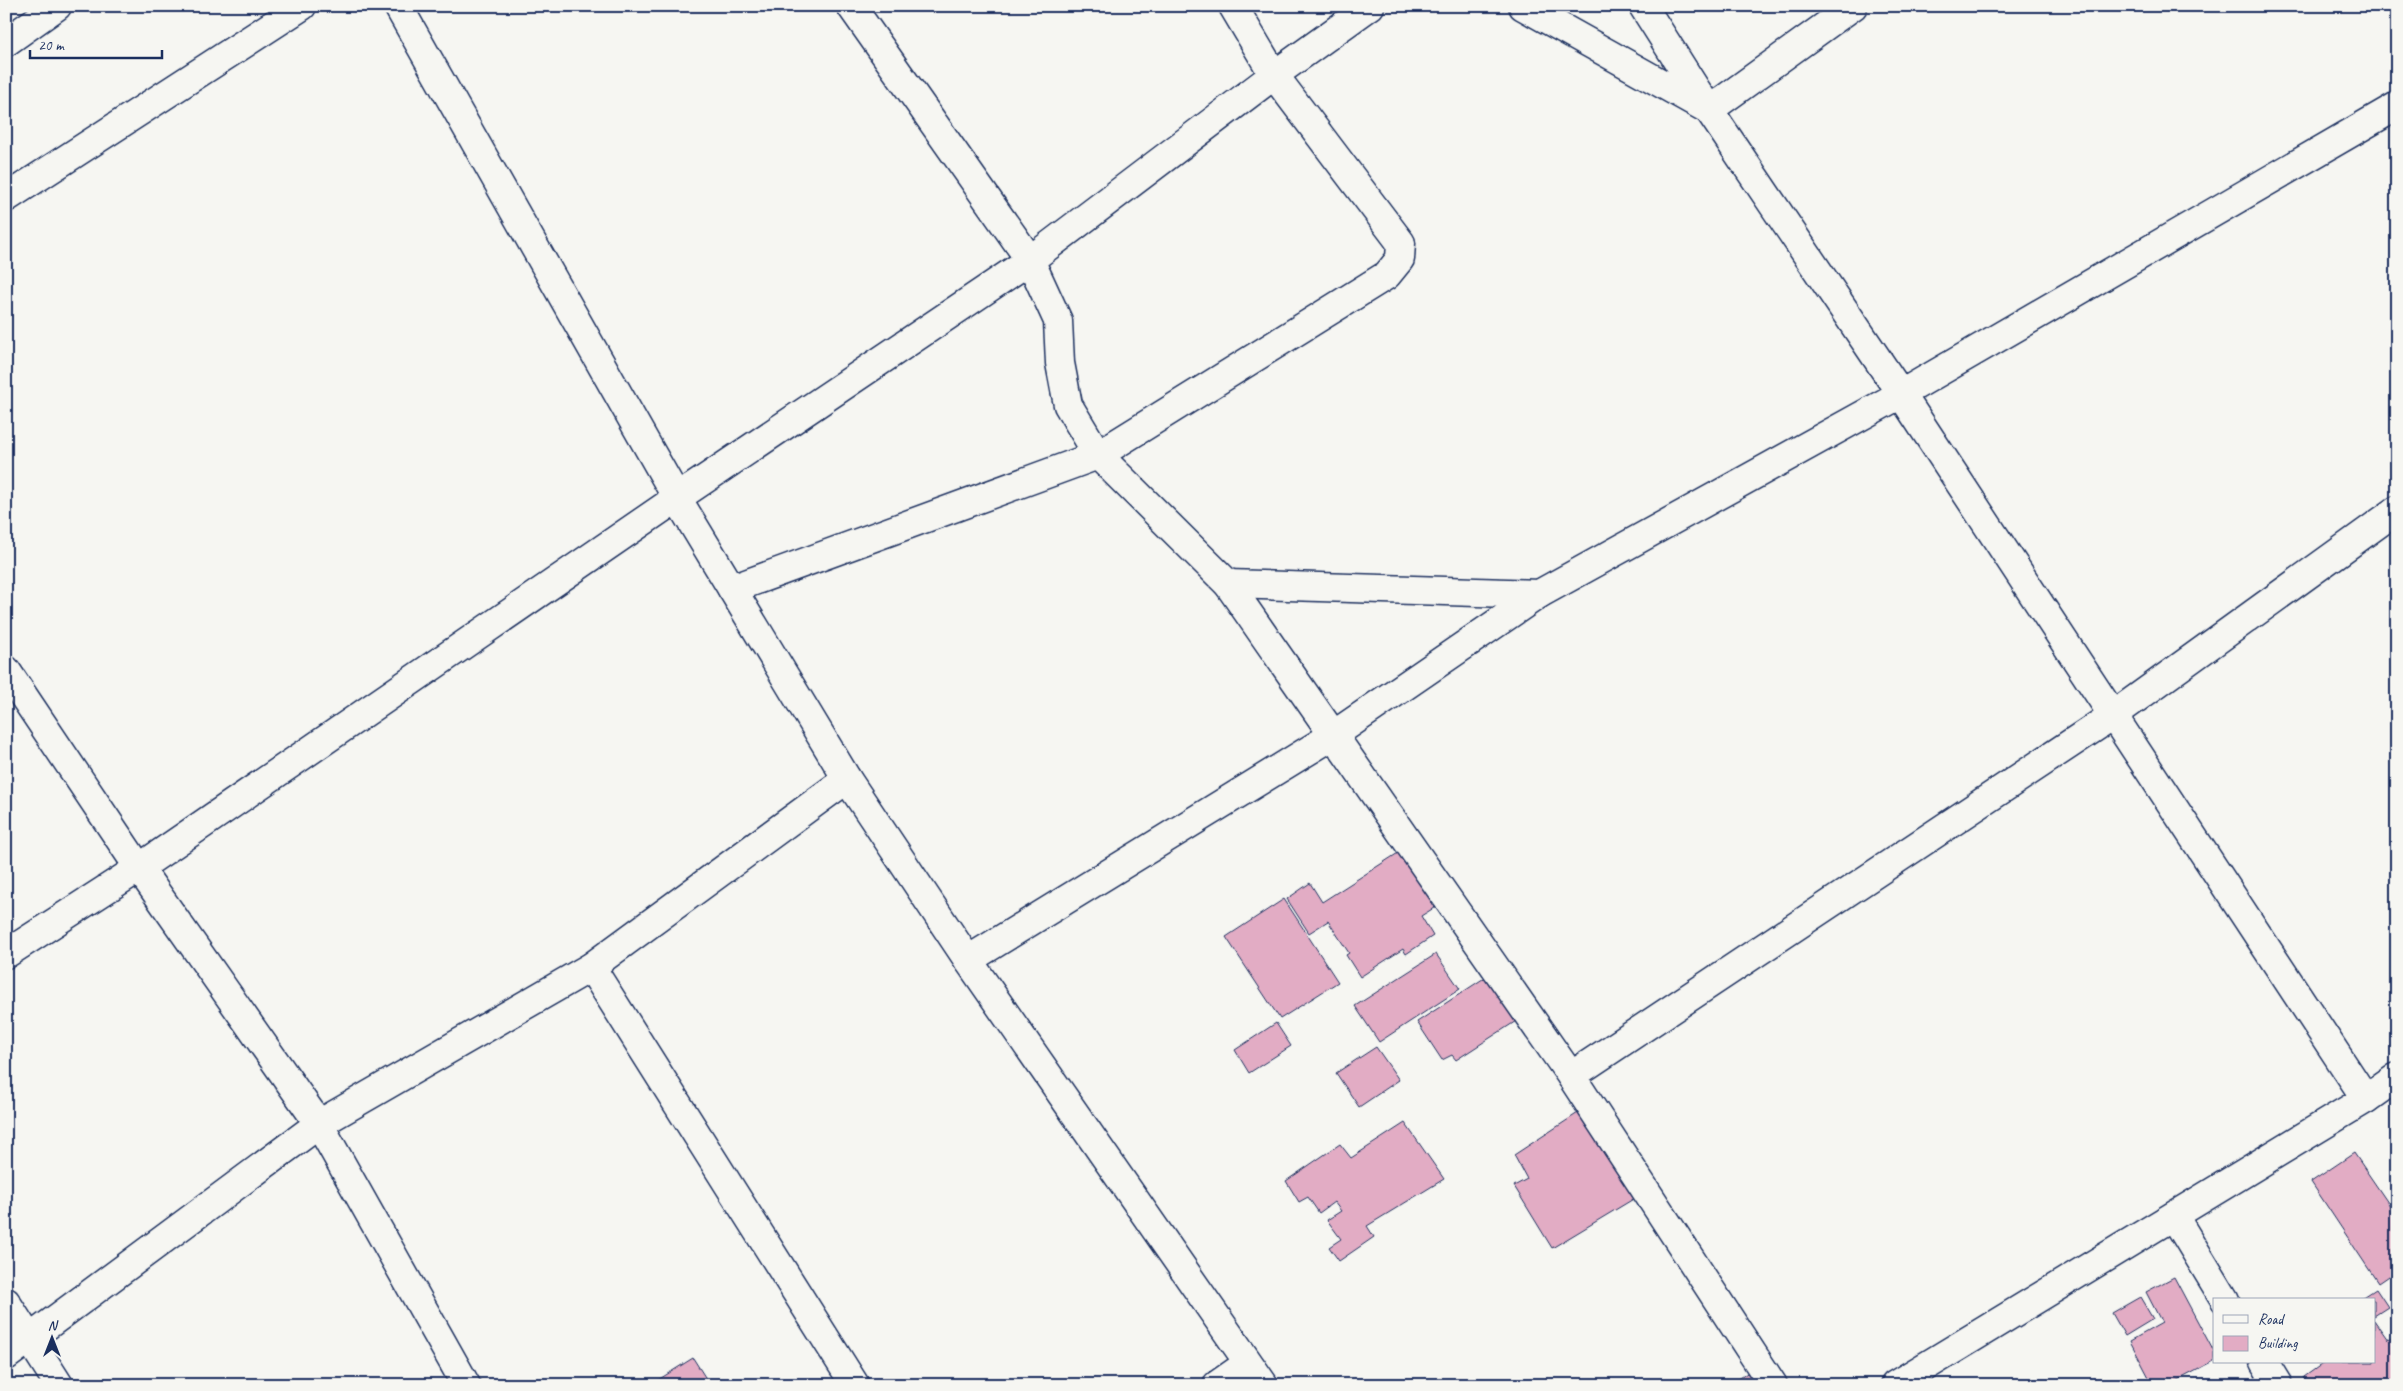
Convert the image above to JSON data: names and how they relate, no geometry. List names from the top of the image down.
{
  "legend": ["Road", "Building"],
  "scale_bar": "20 m",
  "north": "top"
}
